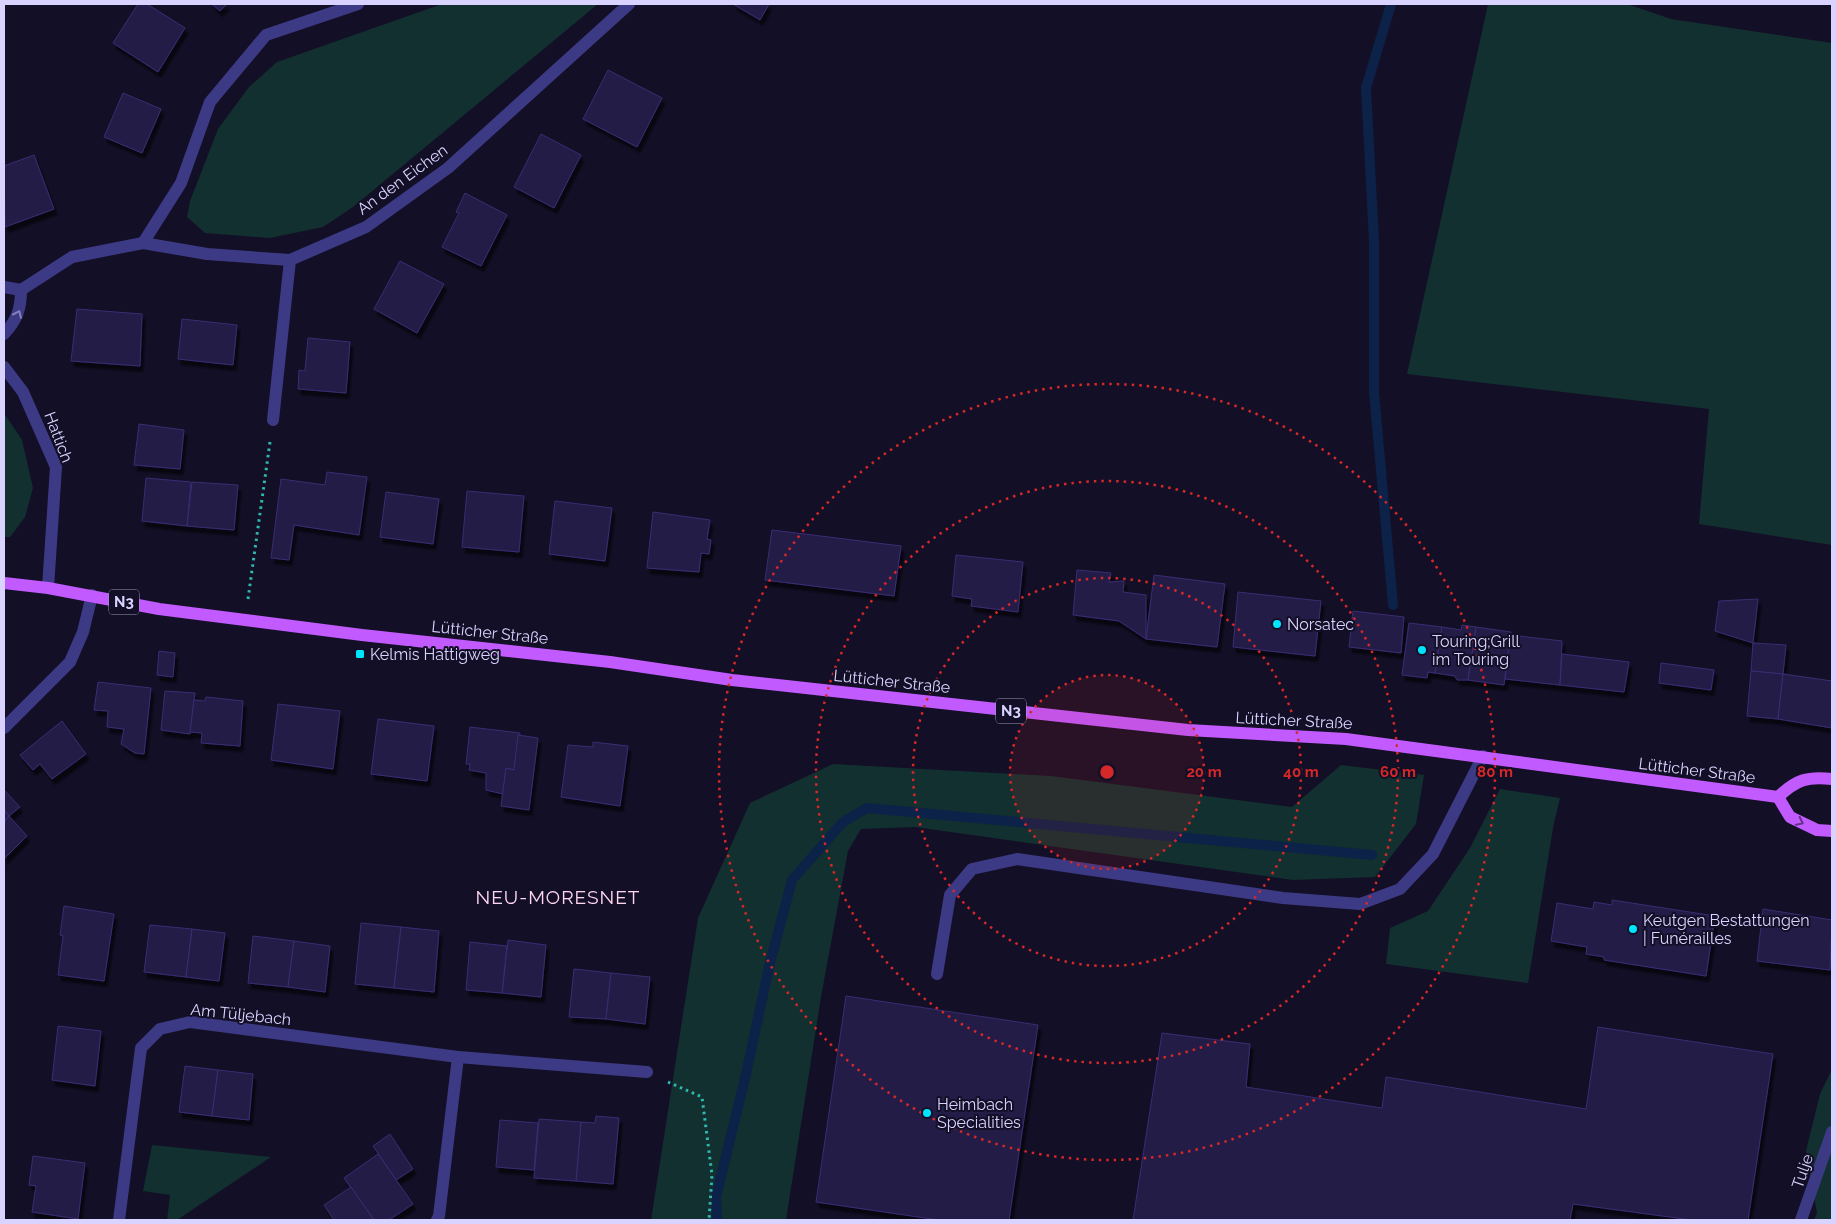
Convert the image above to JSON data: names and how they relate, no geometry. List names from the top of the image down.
{
  "streets": {
    "main road": ["N3", "Lütticher Straße"],
    "street": [
      "An den Eichen",
      "Hattich",
      "Am Tüljebach",
      "Tulje"
    ]
  },
  "crossings": [
    ["Hattich", "Lütticher Straße"]
  ],
  "districts": ["NEU-MORESNET"],
  "places": {
    "other": [
      "Norsatec",
      "Touring;Grill im Touring",
      "Keutgen Bestattungen | Funérailles",
      "Heimbach Specialities"
    ],
    "transit": ["Kelmis Hattigweg"]
  },
  "rings": [
    "20 m",
    "40 m",
    "60 m",
    "80 m"
  ]
}
